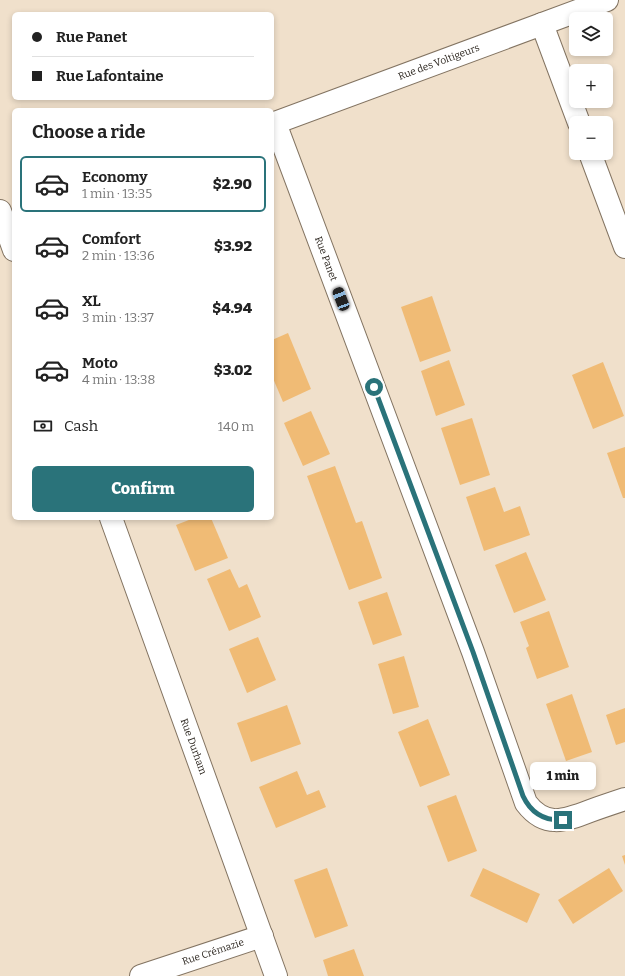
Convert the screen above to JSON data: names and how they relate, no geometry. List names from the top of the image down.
{
  "streets": {
    "street": [
      "Rue des Voltigeurs",
      "Rue Panet",
      "Rue Durham",
      "Rue Crémazie"
    ]
  },
  "crossings": [
    ["Rue des Voltigeurs", "Rue Panet"],
    ["Rue Durham", "Rue Crémazie"]
  ],
  "page": {
    "map_buttons": ["+", "−"],
    "banner": ["Rue Panet", "Rue Lafontaine"],
    "heading": "Choose a ride",
    "list": [
      {
        "name": "Economy",
        "note": "1 min · 13:35",
        "value": "$2.90"
      },
      {
        "name": "Comfort",
        "note": "2 min · 13:36",
        "value": "$3.92"
      },
      {
        "name": "XL",
        "note": "3 min · 13:37",
        "value": "$4.94"
      },
      {
        "name": "Moto",
        "note": "4 min · 13:38",
        "value": "$3.02"
      }
    ],
    "pay": ["Cash", "140 m"],
    "buttons": "Confirm",
    "bubble": "1 min"
  }
}
